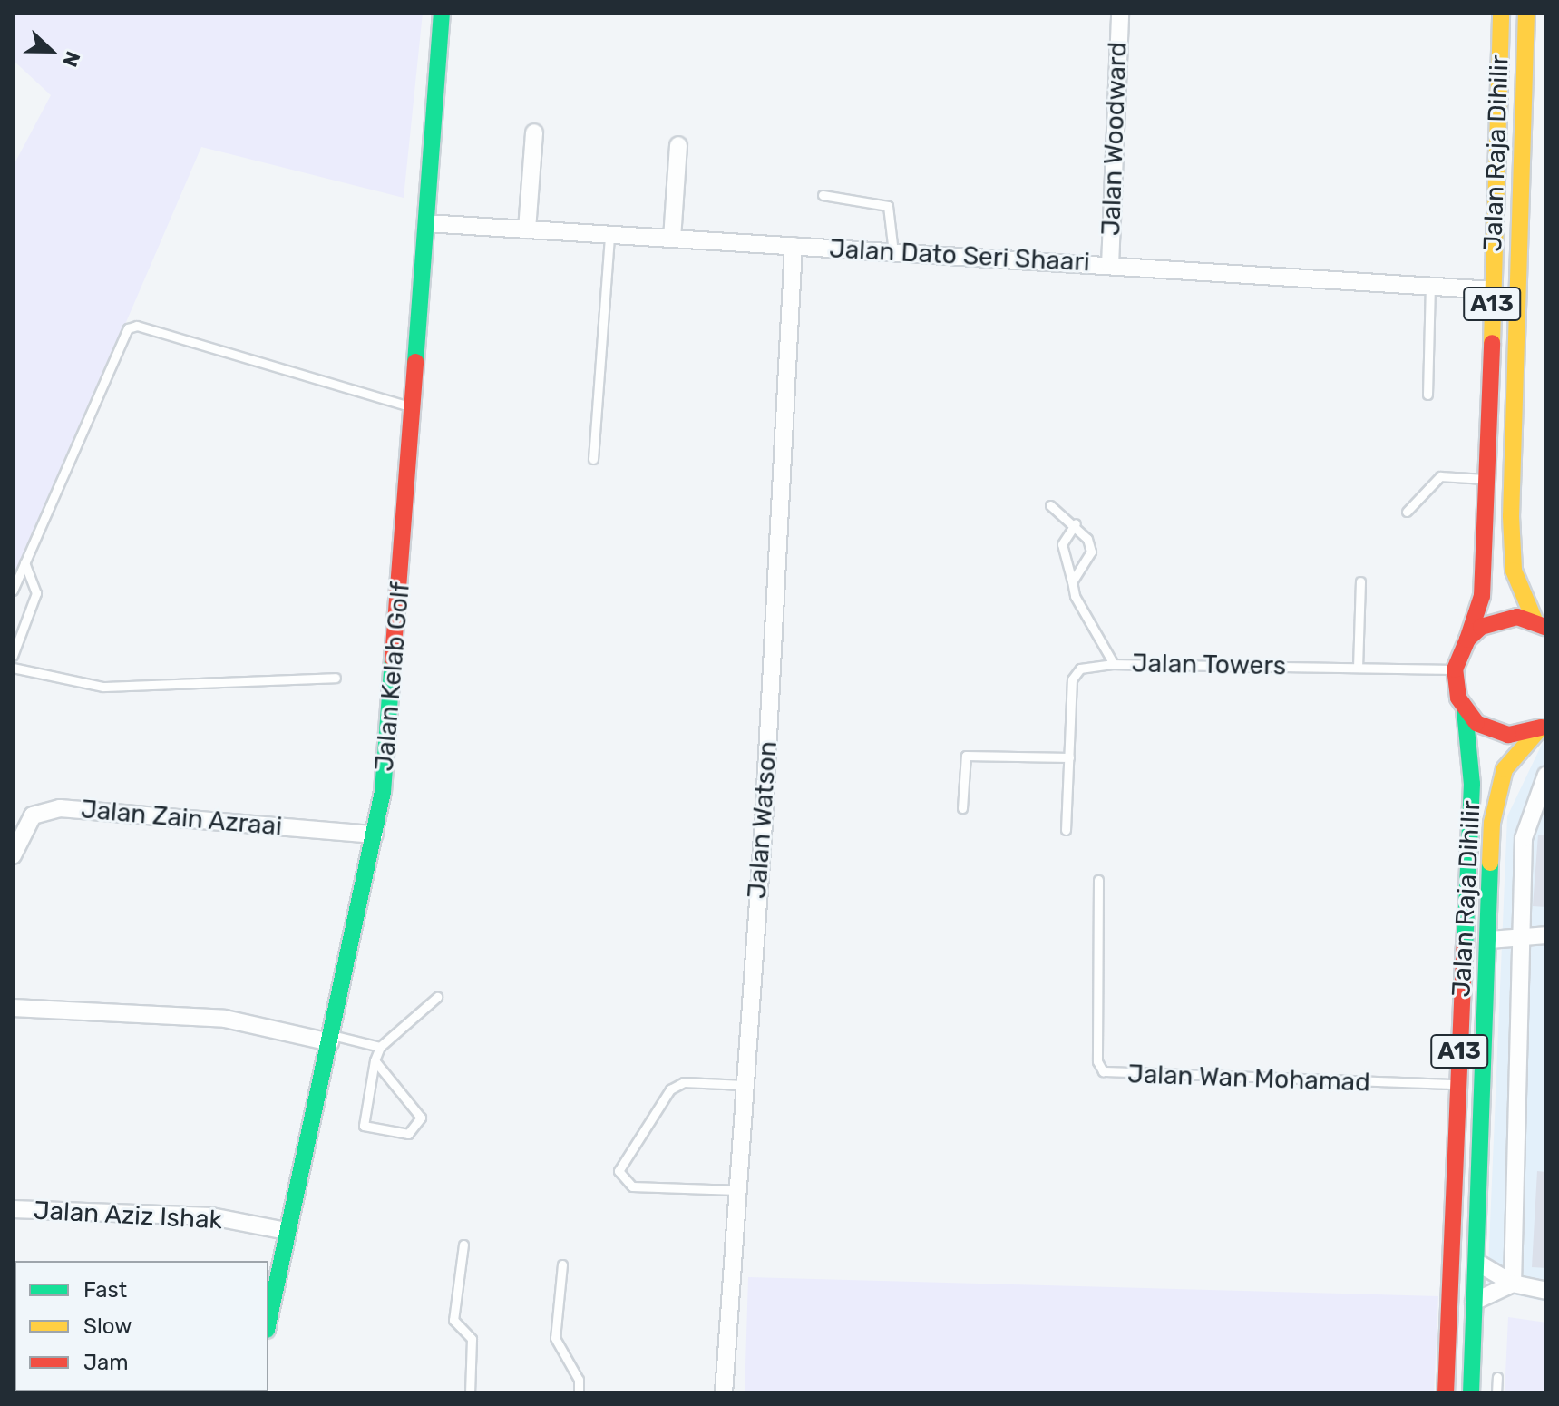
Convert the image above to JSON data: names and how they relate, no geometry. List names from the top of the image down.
{
  "streets": {
    "main road": ["Jalan Raja Dihilir", "A13", "Jalan Kelab Golf"],
    "street": [
      "Jalan Woodward",
      "Jalan Dato Seri Shaari",
      "Jalan Zain Azraai",
      "Jalan Watson",
      "Jalan Aziz Ishak"
    ],
    "lane": ["Jalan Towers", "Jalan Wan Mohamad"]
  },
  "crossings": [
    ["Jalan Woodward", "Jalan Dato Seri Shaari"],
    ["Jalan Raja Dihilir", "Jalan Dato Seri Shaari"],
    ["Jalan Raja Dihilir", "A13"],
    ["Jalan Raja Dihilir", "Jalan Wan Mohamad"],
    ["Jalan Dato Seri Shaari", "Jalan Kelab Golf"],
    ["Jalan Dato Seri Shaari", "Jalan Watson"],
    ["A13", "Jalan Towers"],
    ["Jalan Kelab Golf", "Jalan Zain Azraai"],
    ["Jalan Kelab Golf", "Jalan Aziz Ishak"]
  ],
  "legend": ["Fast", "Slow", "Jam"],
  "north": "right"
}
